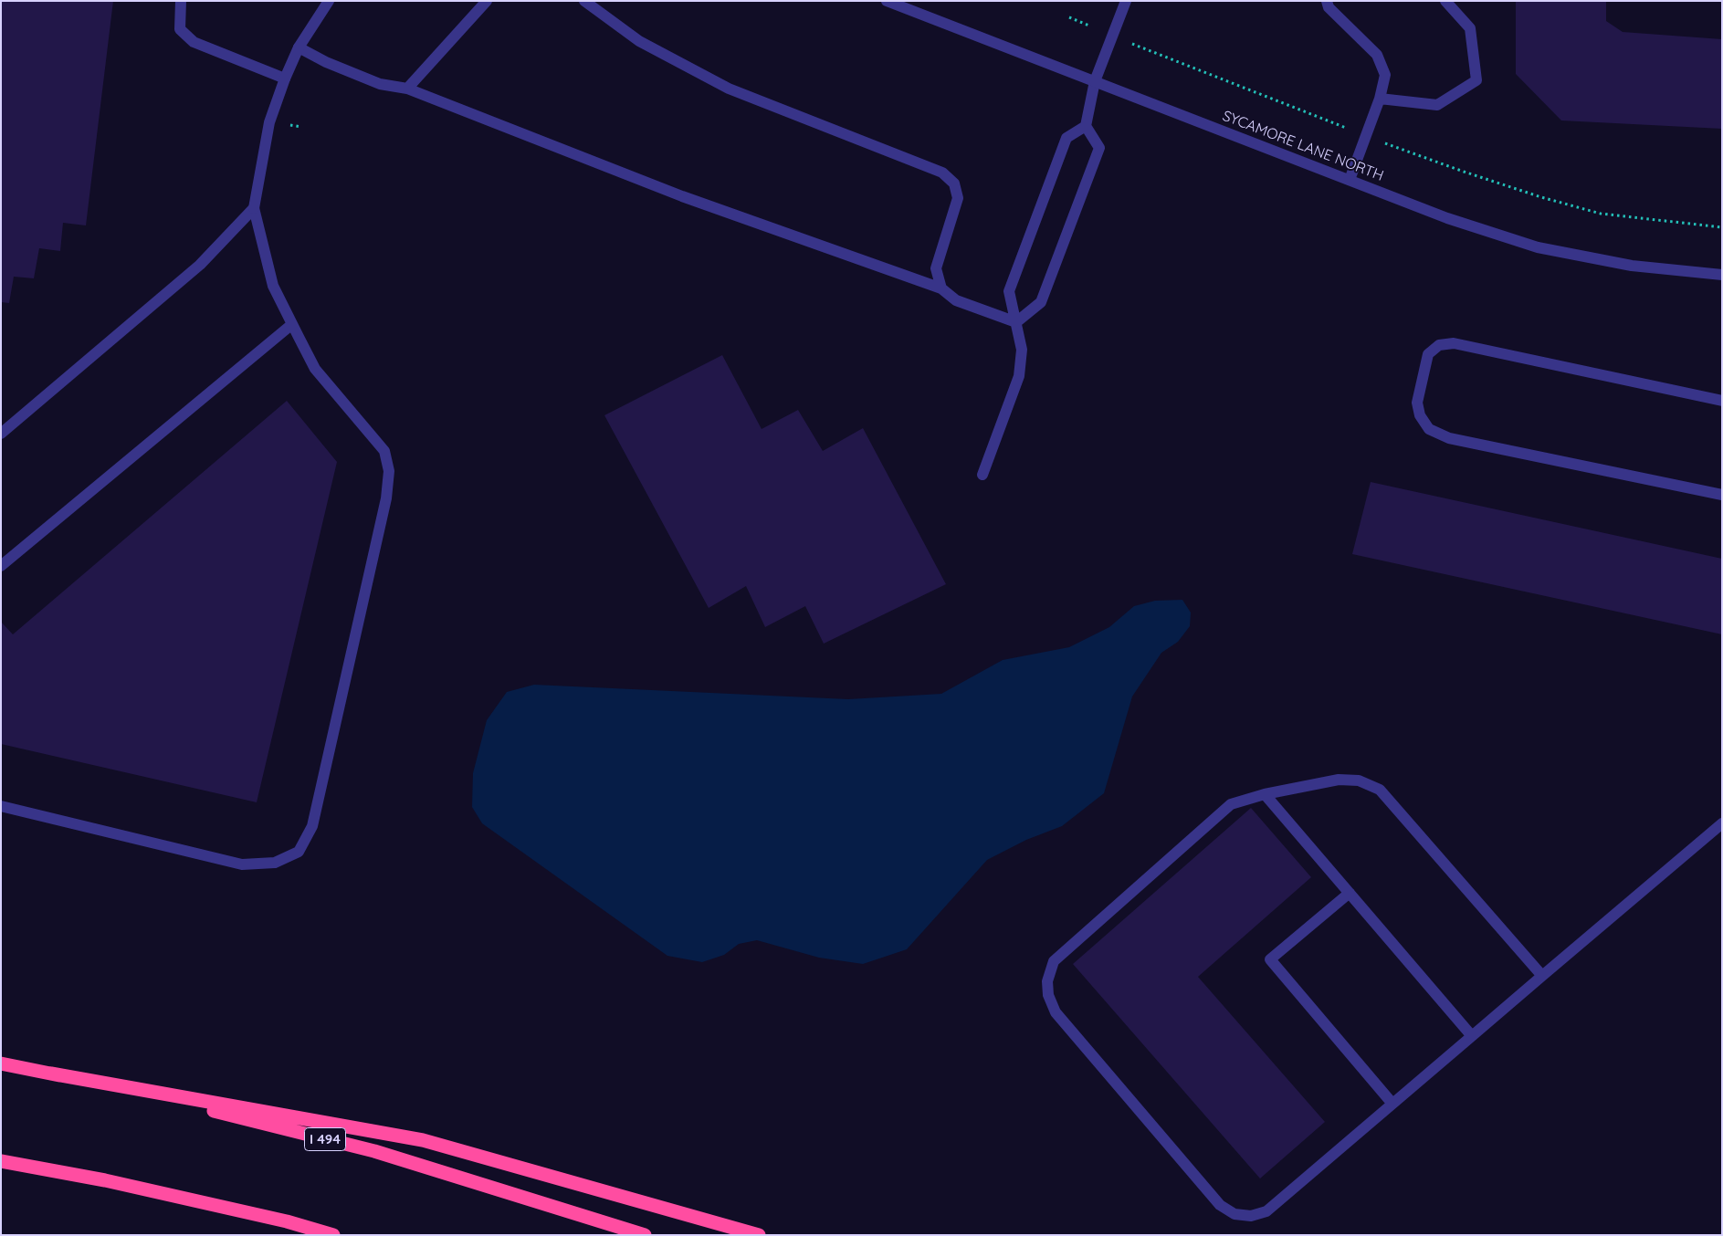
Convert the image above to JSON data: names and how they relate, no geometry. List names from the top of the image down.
{
  "streets": {
    "highway": ["I 494"],
    "street": ["SYCAMORE LANE NORTH"]
  }
}
